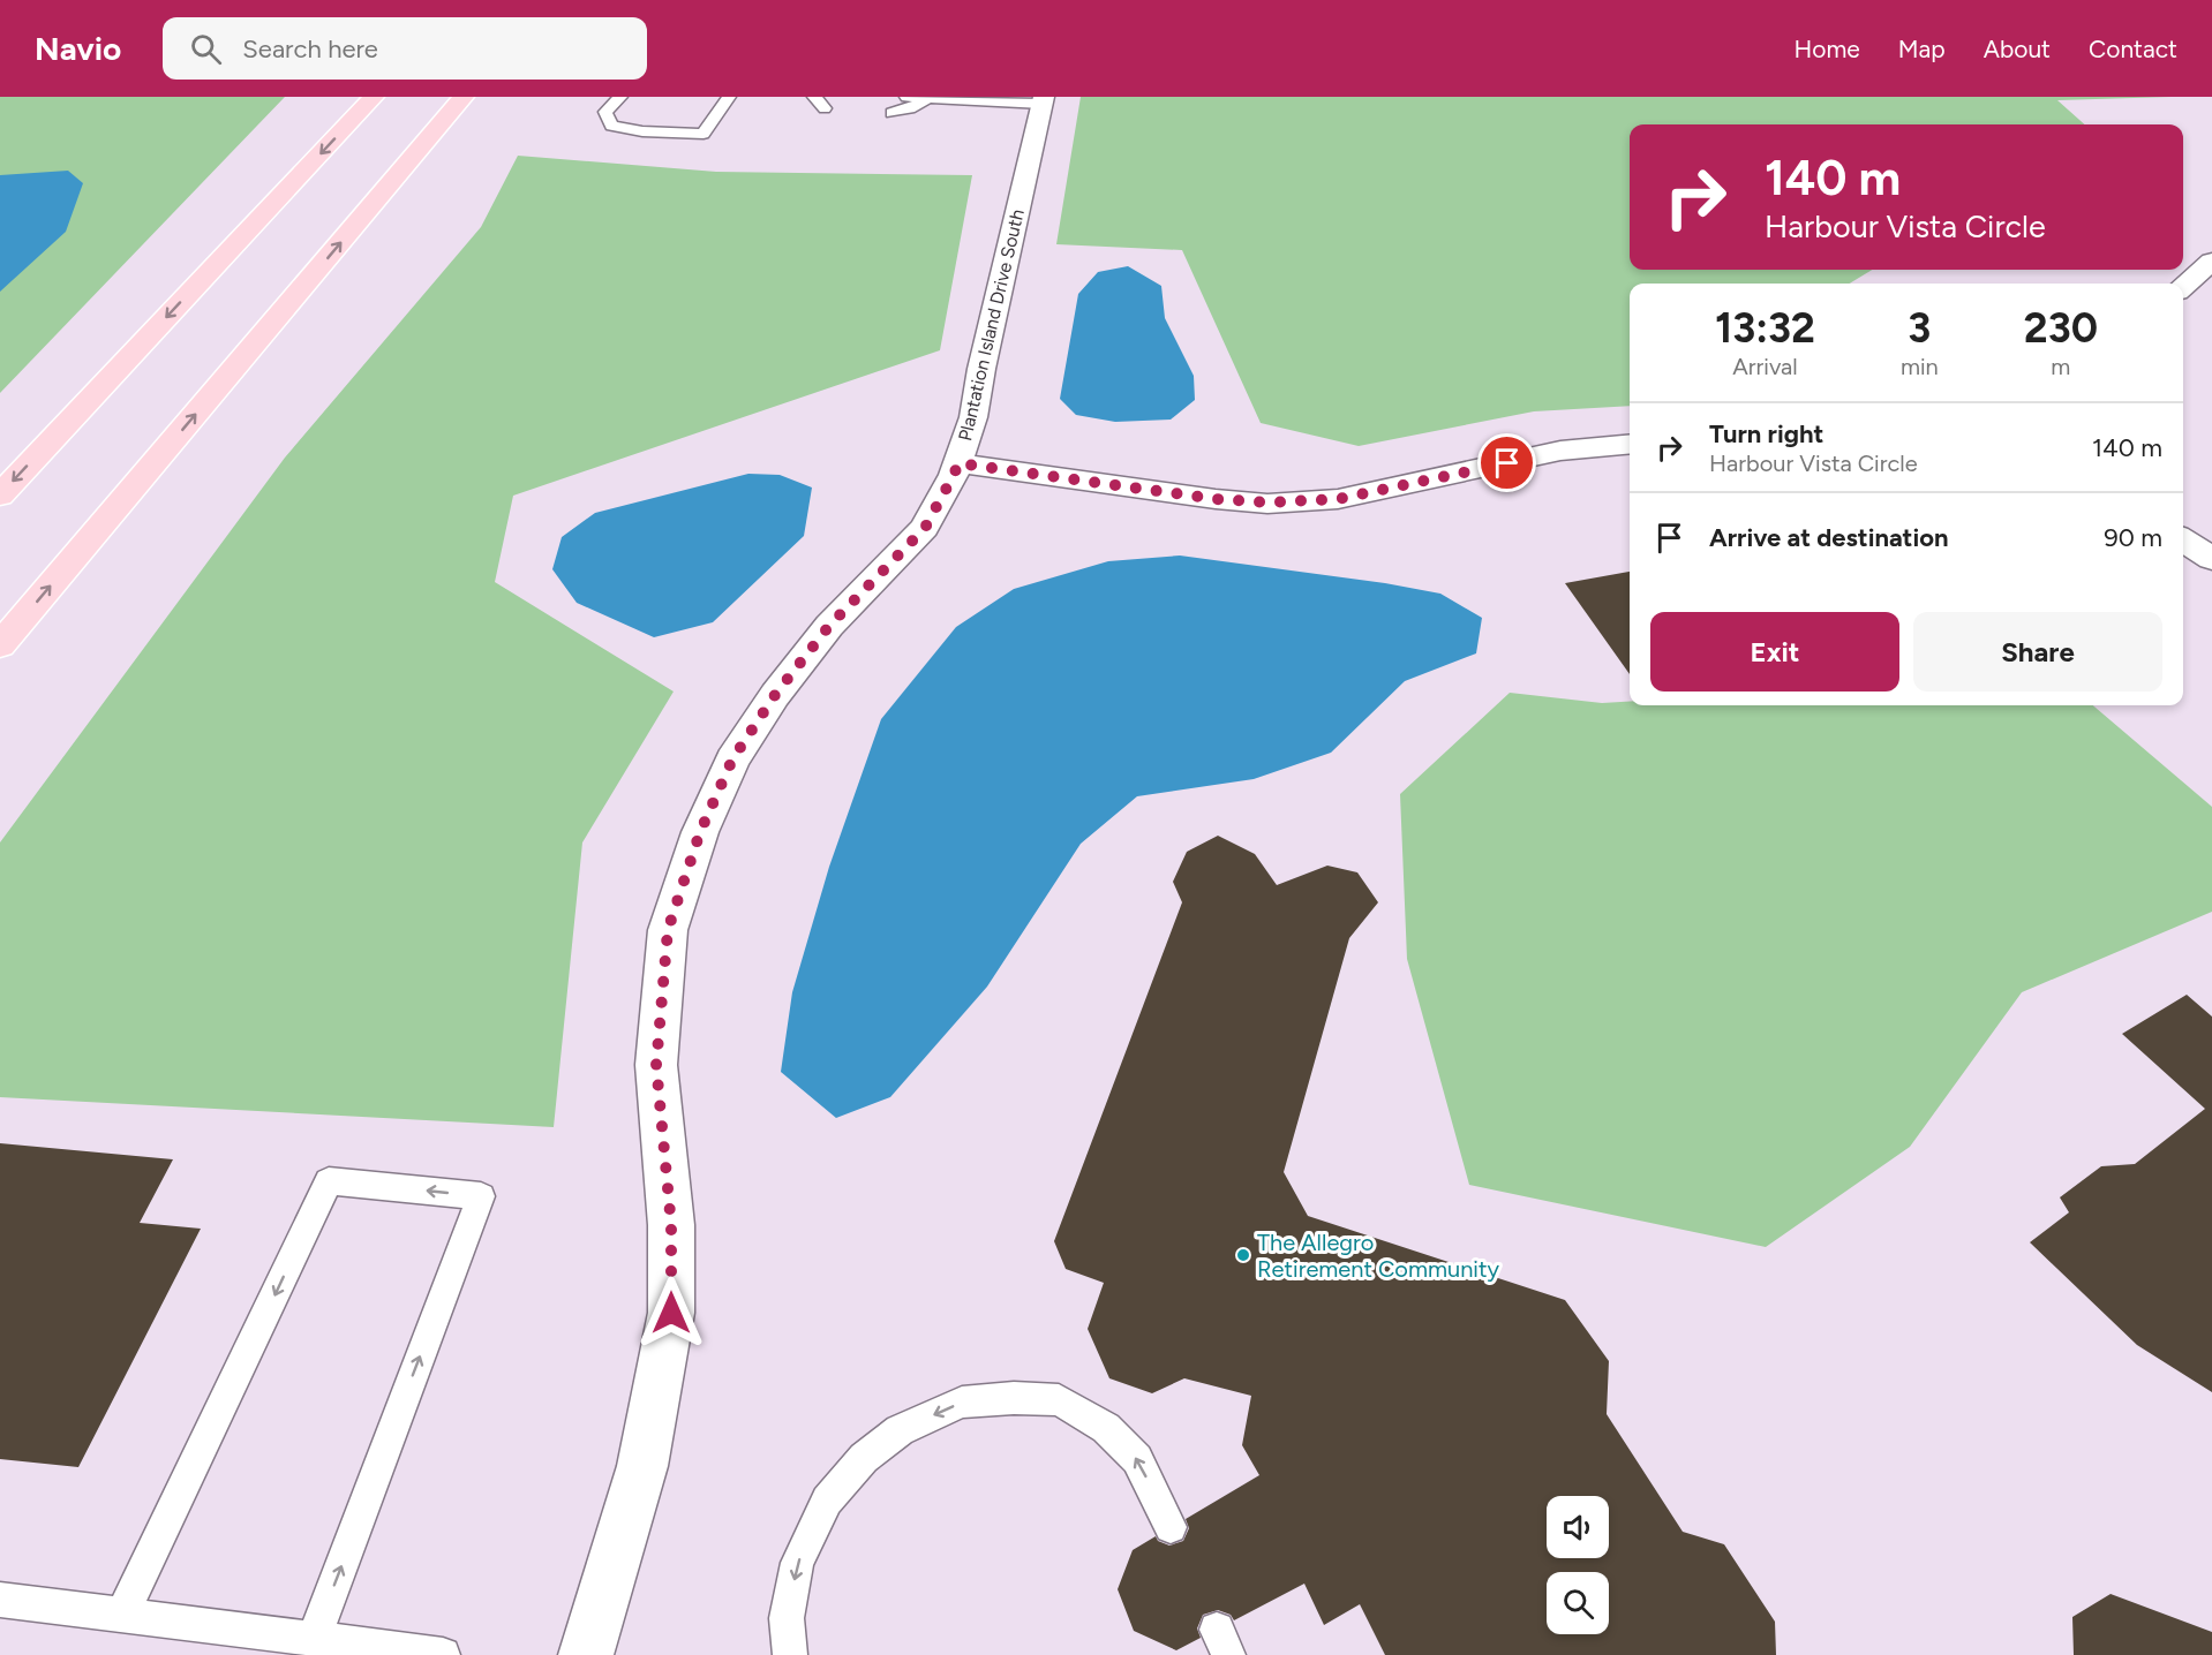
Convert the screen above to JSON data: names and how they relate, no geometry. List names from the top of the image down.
{
  "streets": {
    "street": ["Plantation Island Drive South"]
  },
  "places": ["The Allegro Retirement Community"],
  "page": {
    "header": "Navio",
    "search": "Search here",
    "nav": [
      "Home",
      "Map",
      "About",
      "Contact"
    ],
    "turn": ["140 m", "Harbour Vista Circle"],
    "eta": [
      "13:32",
      "Arrival",
      "3",
      "min",
      "230",
      "m"
    ],
    "list": [
      {
        "name": "Turn right",
        "note": "Harbour Vista Circle",
        "value": "140 m"
      },
      {
        "name": "Arrive at destination",
        "value": "90 m"
      }
    ],
    "buttons": ["Exit", "Share"]
  }
}
